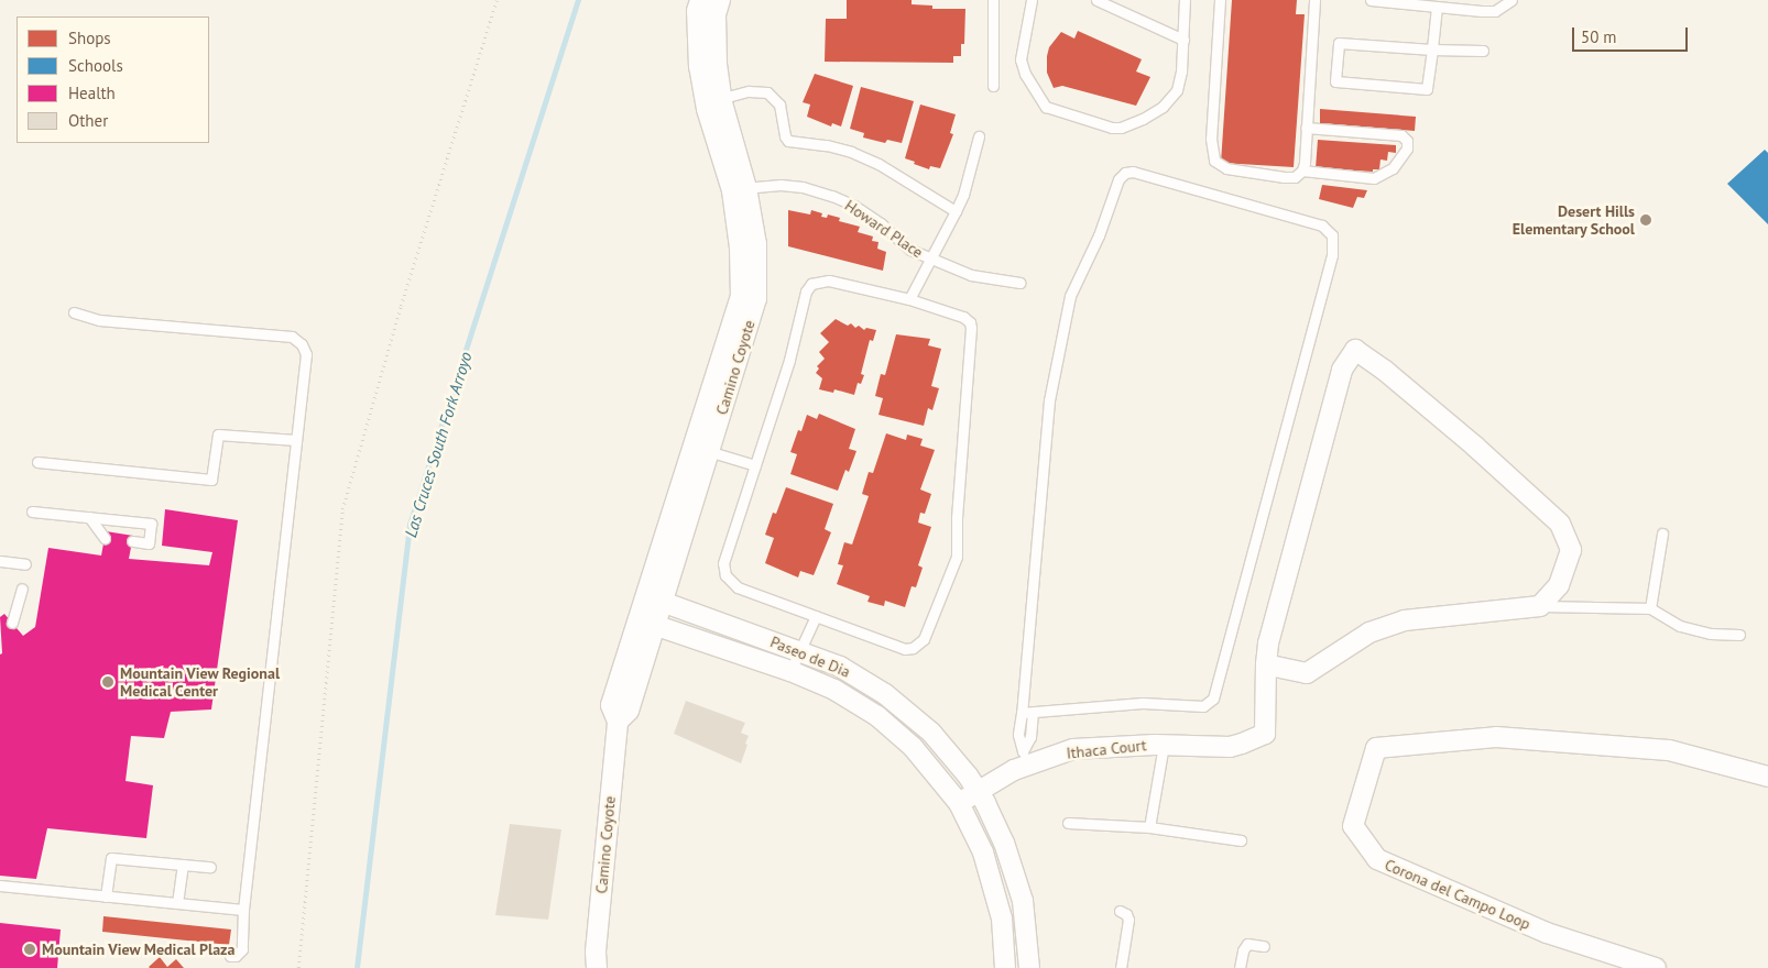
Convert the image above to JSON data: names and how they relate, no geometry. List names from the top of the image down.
{
  "streets": {
    "street": [
      "Camino Coyote",
      "Paseo de Dia",
      "Ithaca Court",
      "Corona del Campo Loop"
    ],
    "lane": ["Howard Place"]
  },
  "crossings": [
    ["Howard Place", "Camino Coyote"],
    ["Camino Coyote", "Paseo de Dia"],
    ["Paseo de Dia", "Ithaca Court"]
  ],
  "water": ["Las Cruces South Fork Arroyo"],
  "places": ["Desert Hills Elementary School", "Mountain View Regional Medical Center", "Mountain View Medical Plaza"],
  "legend": [
    "Shops",
    "Schools",
    "Health",
    "Other"
  ],
  "scale_bar": "50 m"
}
